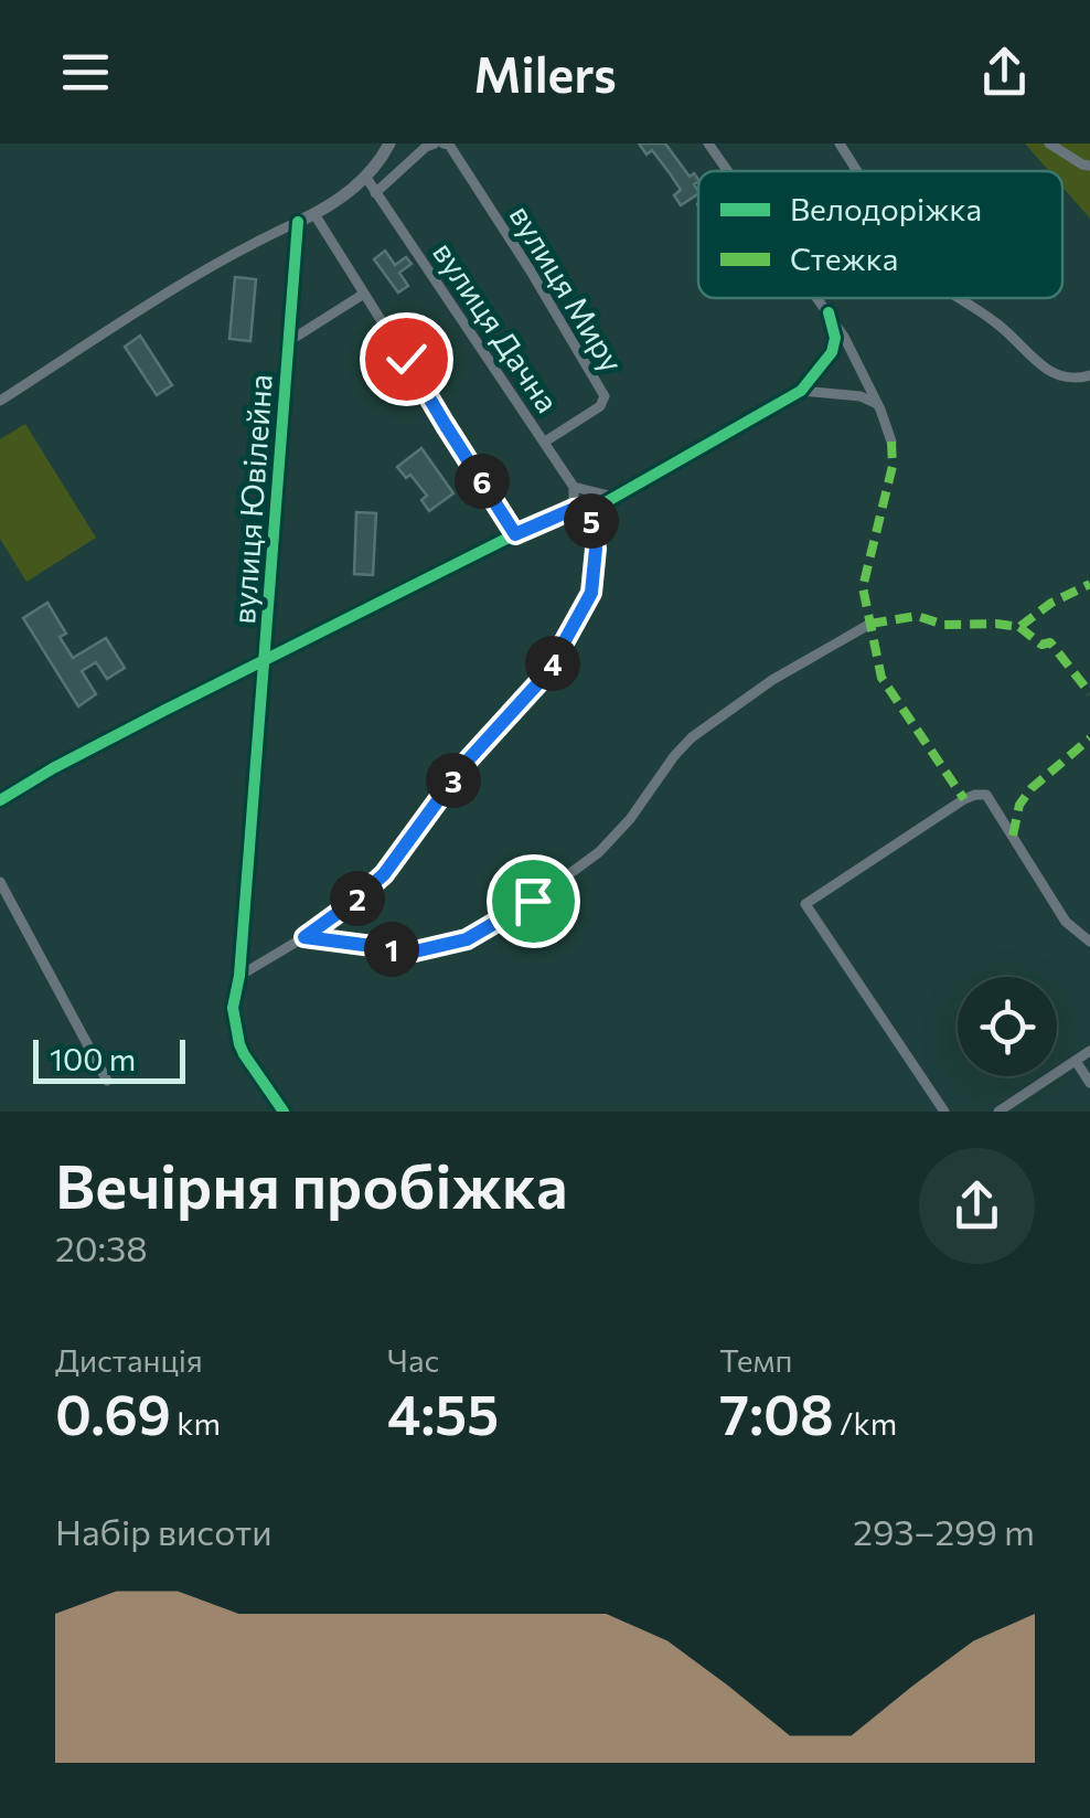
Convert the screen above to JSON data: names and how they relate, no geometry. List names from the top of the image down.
{
  "streets": {
    "street": ["вулиця Миру", "вулиця Дачна", "вулиця Ювілейна"]
  },
  "crossings": [
    ["вулиця Миру", "вулиця Дачна"]
  ],
  "legend": ["Велодоріжка", "Стежка"],
  "scale_bar": "100 m",
  "page": {
    "header": "Milers",
    "pins": [
      "6",
      "5",
      "4",
      "3",
      "2",
      "1"
    ],
    "scale": "100 m",
    "heading": ["Вечірня пробіжка", "20:38"],
    "stats": [
      ["Дистанція", "0.69 km"],
      ["Час", "4:55"],
      ["Темп", "7:08 /km"]
    ],
    "chart": ["Набір висоти", "293–299 m"]
  }
}
